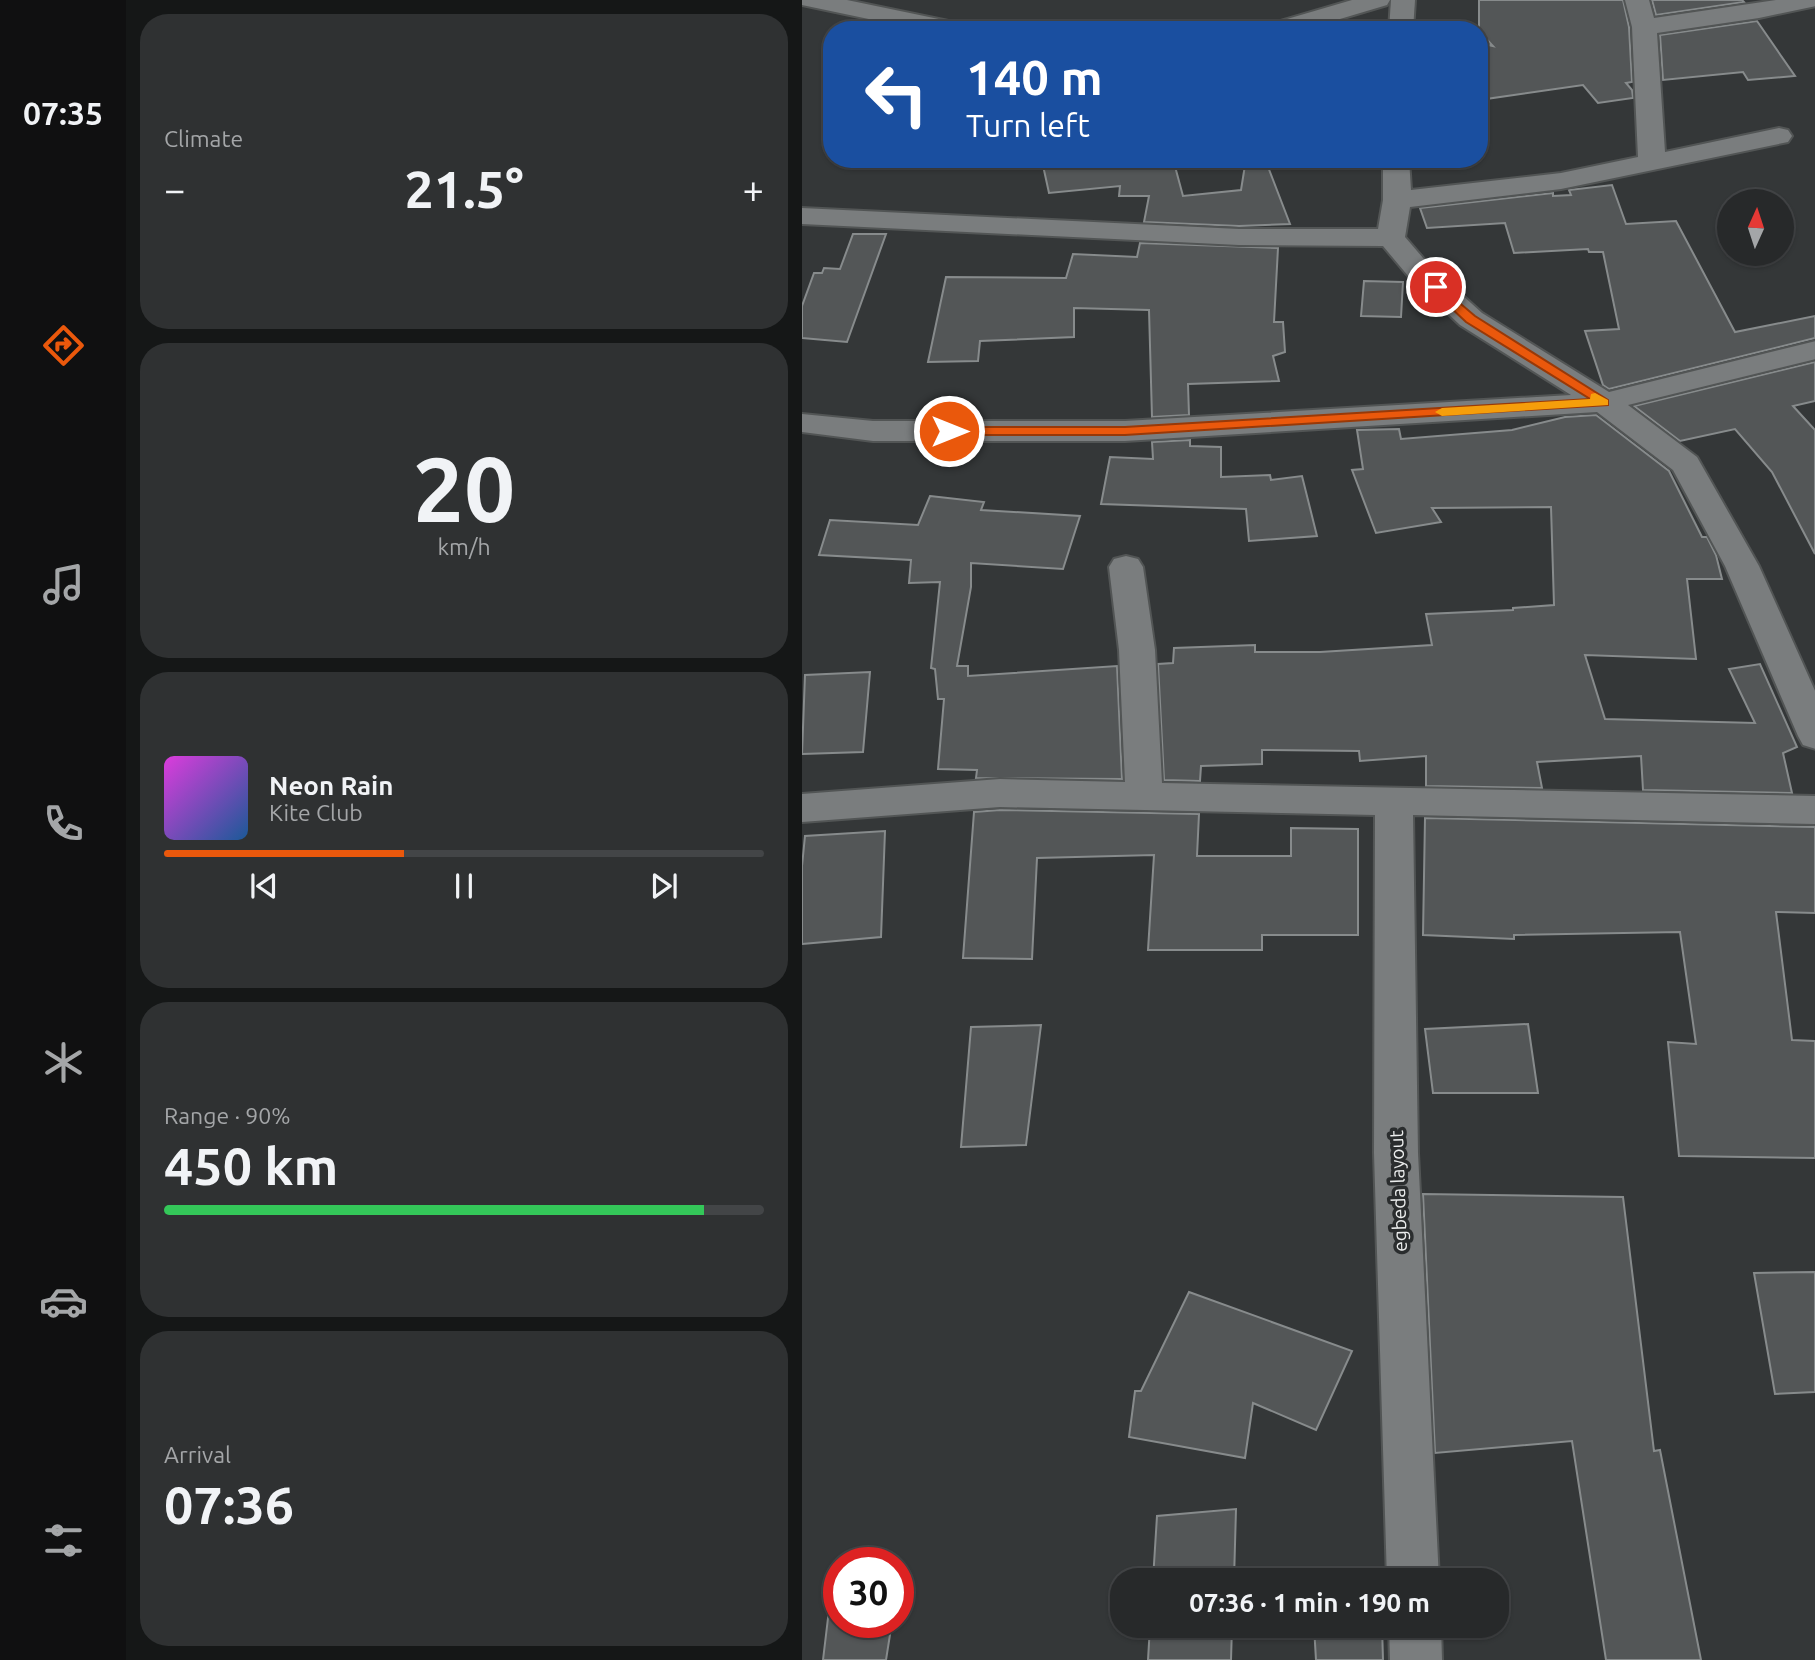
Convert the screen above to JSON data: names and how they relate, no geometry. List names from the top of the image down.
{
  "streets": {
    "street": ["egbeda layout"]
  },
  "north": "top",
  "page": {
    "tabs": "07:35",
    "tile": [
      "Climate",
      ["20", "km/h"],
      ["Range · 90%", "450 km"],
      ["Arrival", "07:36"]
    ],
    "turn": ["140 m", "Turn left"],
    "heat": ["−", "21.5°", "+"],
    "song": ["Neon Rain", "Kite Club"],
    "limit": "30",
    "trip": "07:36 · 1 min · 190 m"
  }
}
